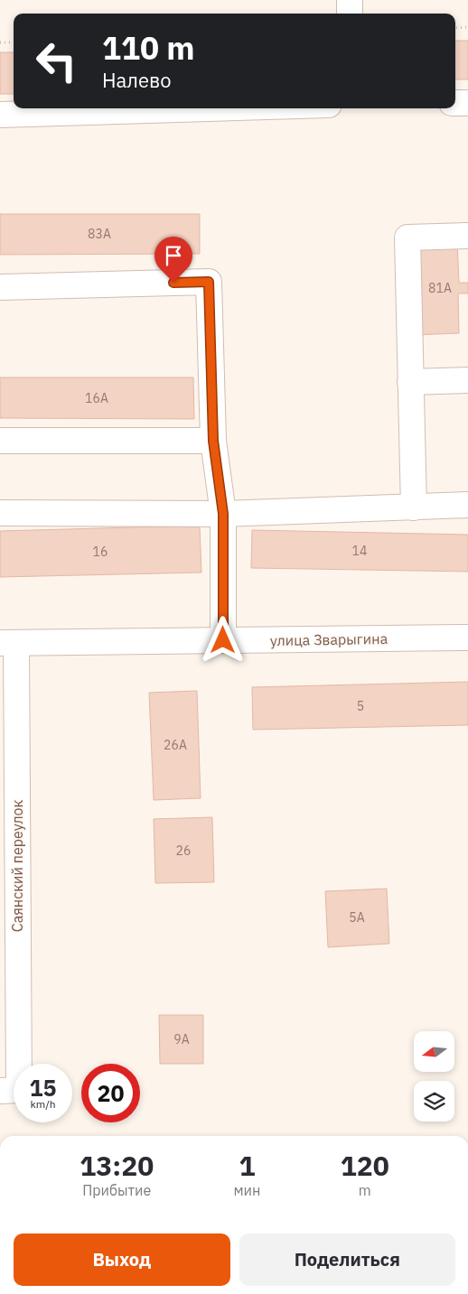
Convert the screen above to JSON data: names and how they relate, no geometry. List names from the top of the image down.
{
  "streets": {
    "street": ["улица Зварыгина", "Саянский переулок"]
  },
  "crossings": [
    ["улица Зварыгина", "Саянский переулок"]
  ],
  "house_numbers": [
    "83А",
    "81А",
    "16А",
    "14",
    "16",
    "5",
    "26А",
    "26",
    "5А",
    "9А"
  ],
  "north": "left",
  "page": {
    "turn": ["110 m", "Налево"],
    "speed": "15 km/h",
    "limit": "20",
    "eta": [
      "13:20",
      "Прибытие",
      "1",
      "мин",
      "120",
      "m"
    ],
    "buttons": ["Выход", "Поделиться"]
  }
}
